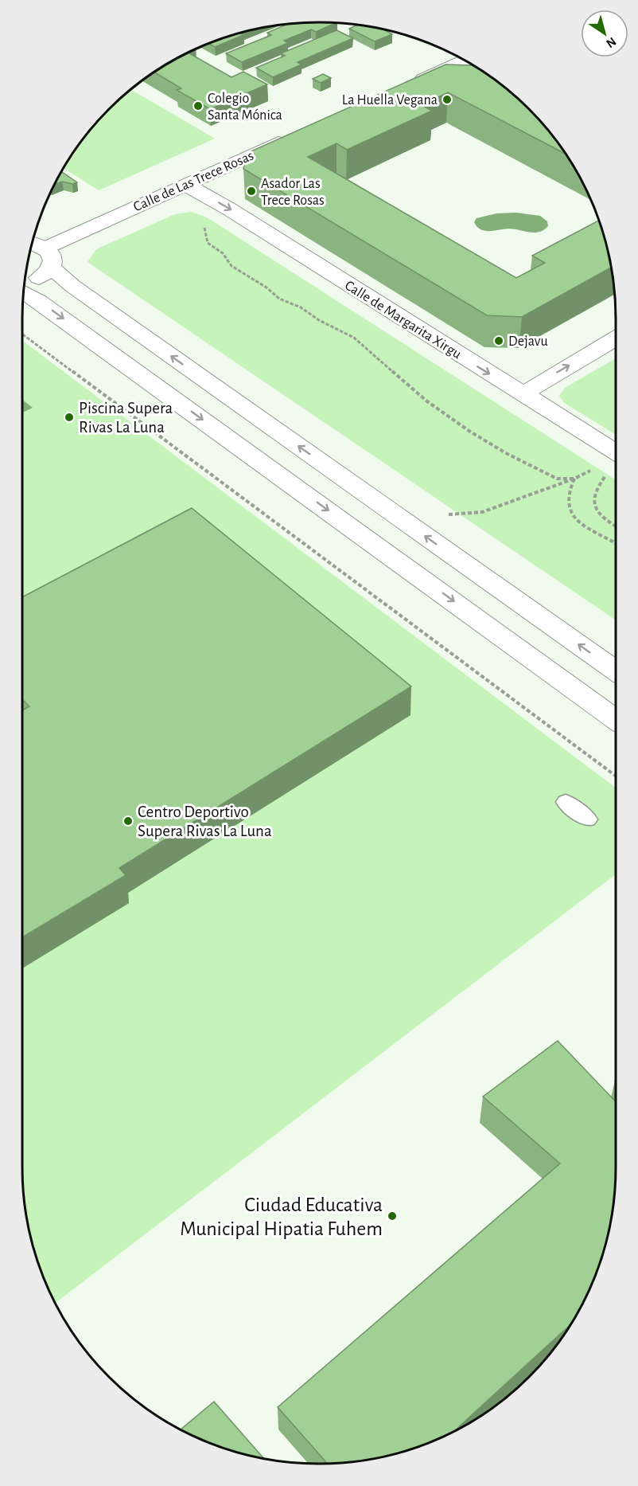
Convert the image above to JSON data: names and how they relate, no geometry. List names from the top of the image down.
{
  "streets": {
    "street": ["Calle de Las Trece Rosas", "Calle de Margarita Xirgu"]
  },
  "crossings": [
    ["Calle de Las Trece Rosas", "Calle de Margarita Xirgu"]
  ],
  "places": [
    "La Huella Vegana",
    "Colegio Santa Mónica",
    "Asador Las Trece Rosas",
    "Dejavu",
    "Piscina Supera Rivas La Luna",
    "Centro Deportivo Supera Rivas La Luna",
    "Ciudad Educativa Municipal Hipatia Fuhem"
  ],
  "north": "bottom right"
}
